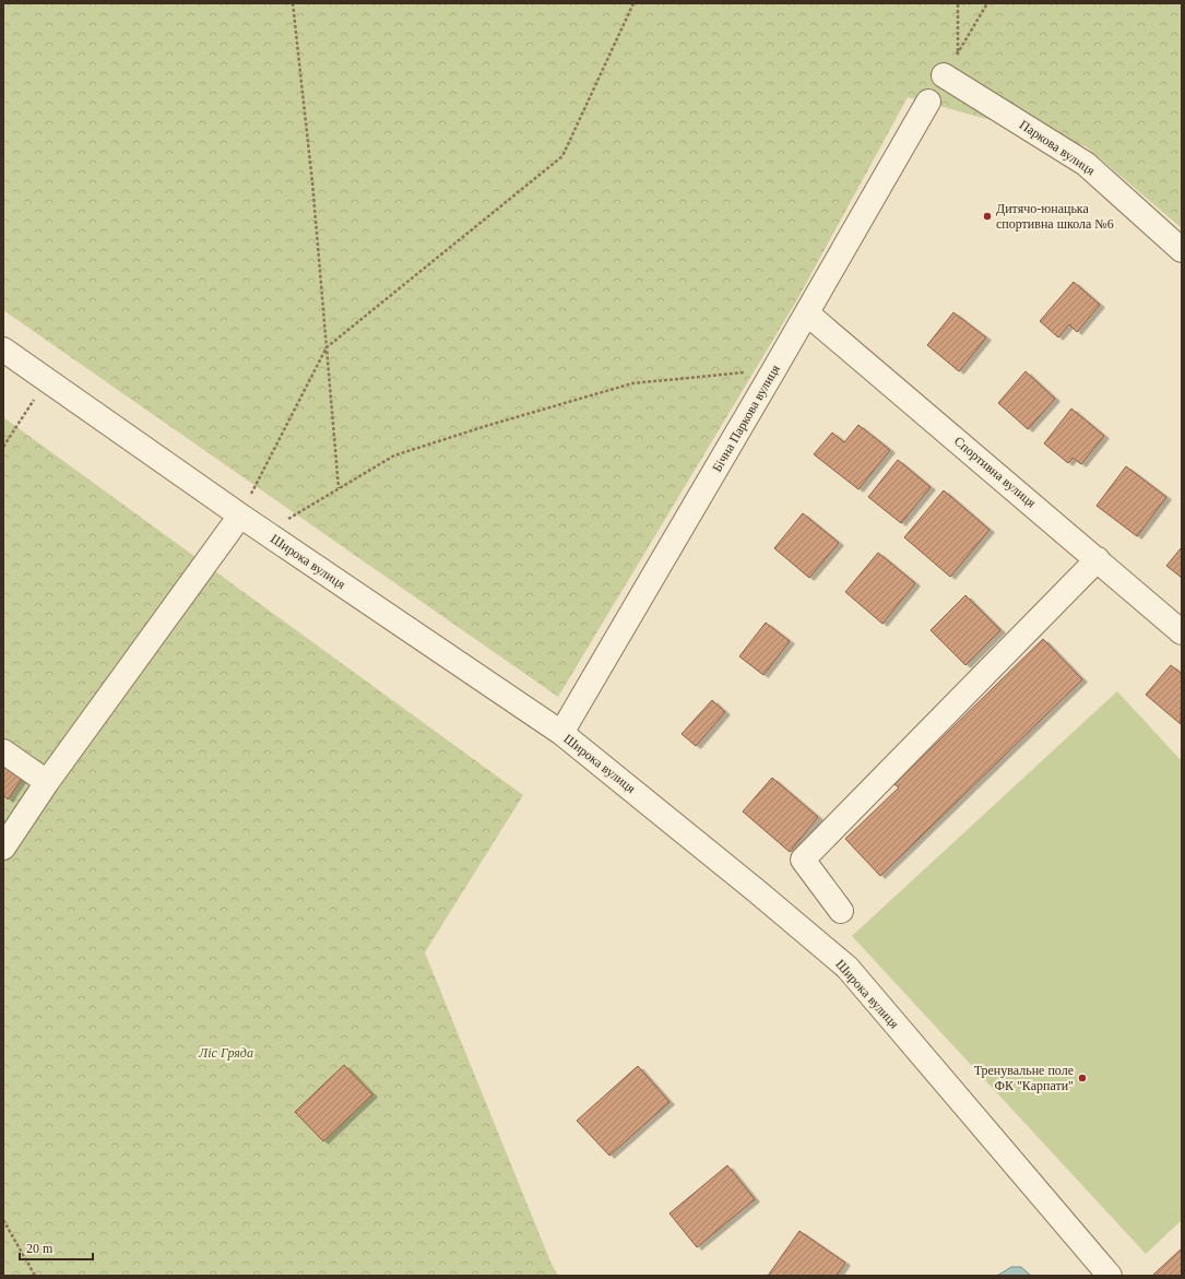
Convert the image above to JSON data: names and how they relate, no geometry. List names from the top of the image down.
{
  "streets": {
    "street": [
      "Паркова вулиця",
      "Бічна Паркова вулиця",
      "Спортивна вулиця",
      "Широка вулиця"
    ]
  },
  "crossings": [
    ["Бічна Паркова вулиця", "Спортивна вулиця"],
    ["Бічна Паркова вулиця", "Широка вулиця"]
  ],
  "parks": ["Ліс Гряда"],
  "places": ["Дитячо-юнацька спортивна школа №6", "Тренувальне поле ФК \"Карпати\""],
  "scale_bar": "20 m"
}
